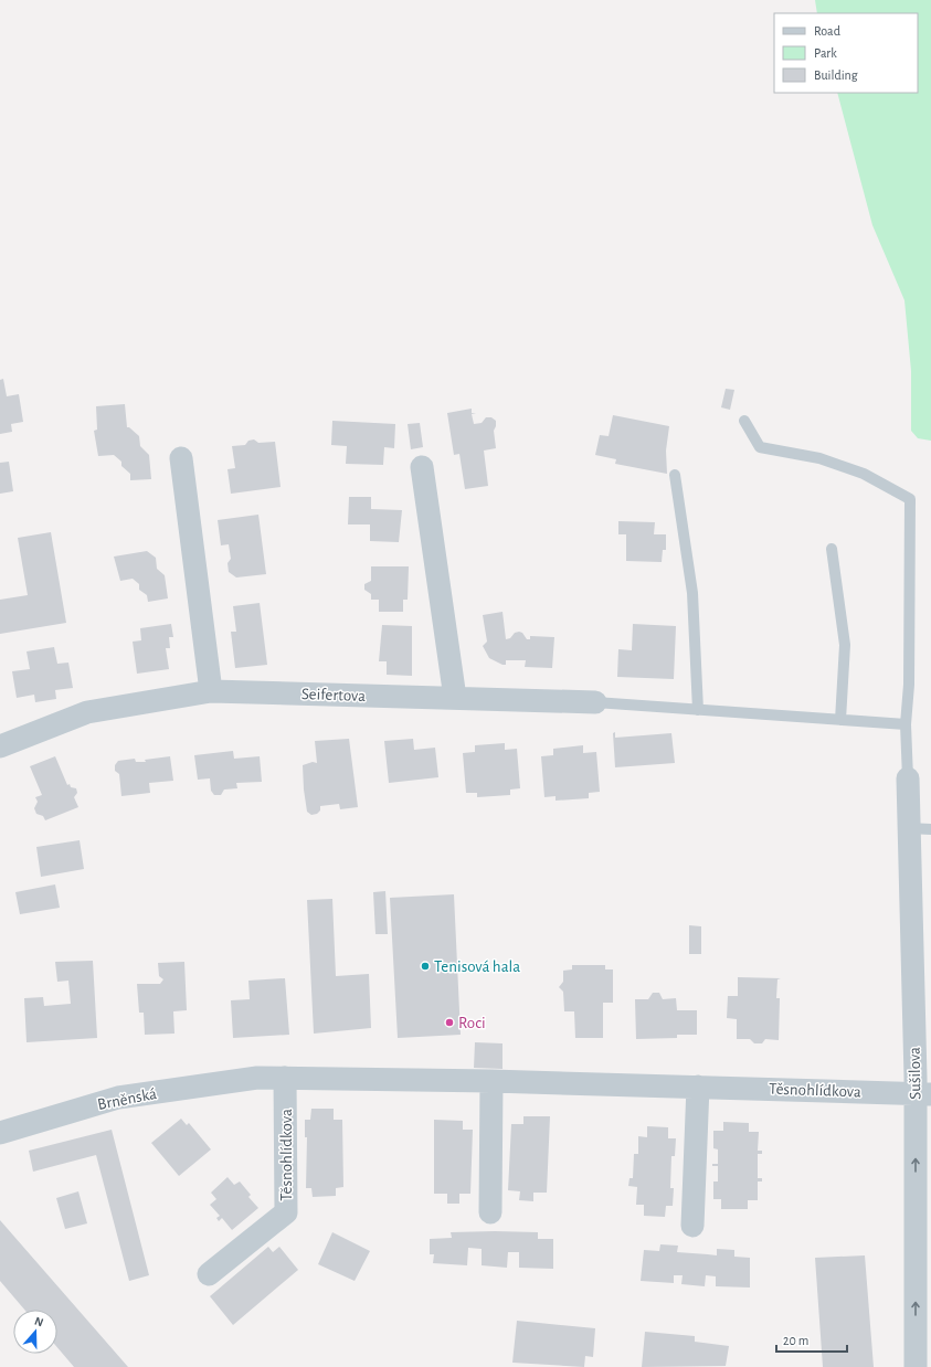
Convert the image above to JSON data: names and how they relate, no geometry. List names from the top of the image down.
{
  "streets": {
    "street": [
      "Seifertova",
      "Sušilova",
      "Těsnohlídkova",
      "Brněnská"
    ]
  },
  "crossings": [
    ["Sušilova", "Těsnohlídkova"],
    ["Těsnohlídkova", "Brněnská"]
  ],
  "one_way": ["Sušilova"],
  "places": ["Tenisová hala", "Roci"],
  "legend": ["Road", "Park", "Building"],
  "scale_bar": "20 m",
  "north": "top"
}
